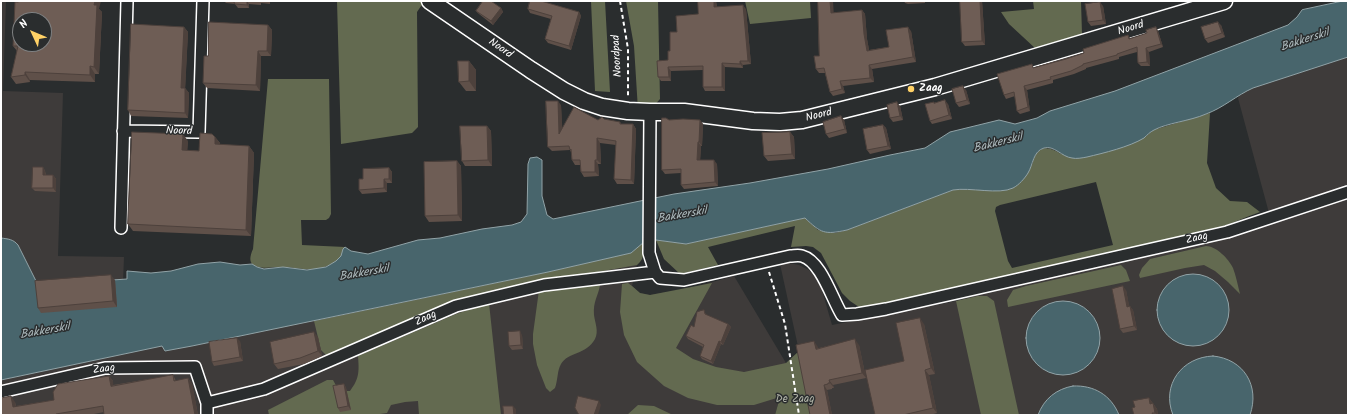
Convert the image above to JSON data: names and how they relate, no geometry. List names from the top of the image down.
{
  "streets": {
    "street": ["Noord", "Zaag"],
    "path": ["Noordpad"]
  },
  "crossings": [
    ["Noord", "Noordpad"]
  ],
  "water": ["Bakkerskil"],
  "parks": ["De Zaag"],
  "places": ["Zaag"],
  "north": "top left"
}
